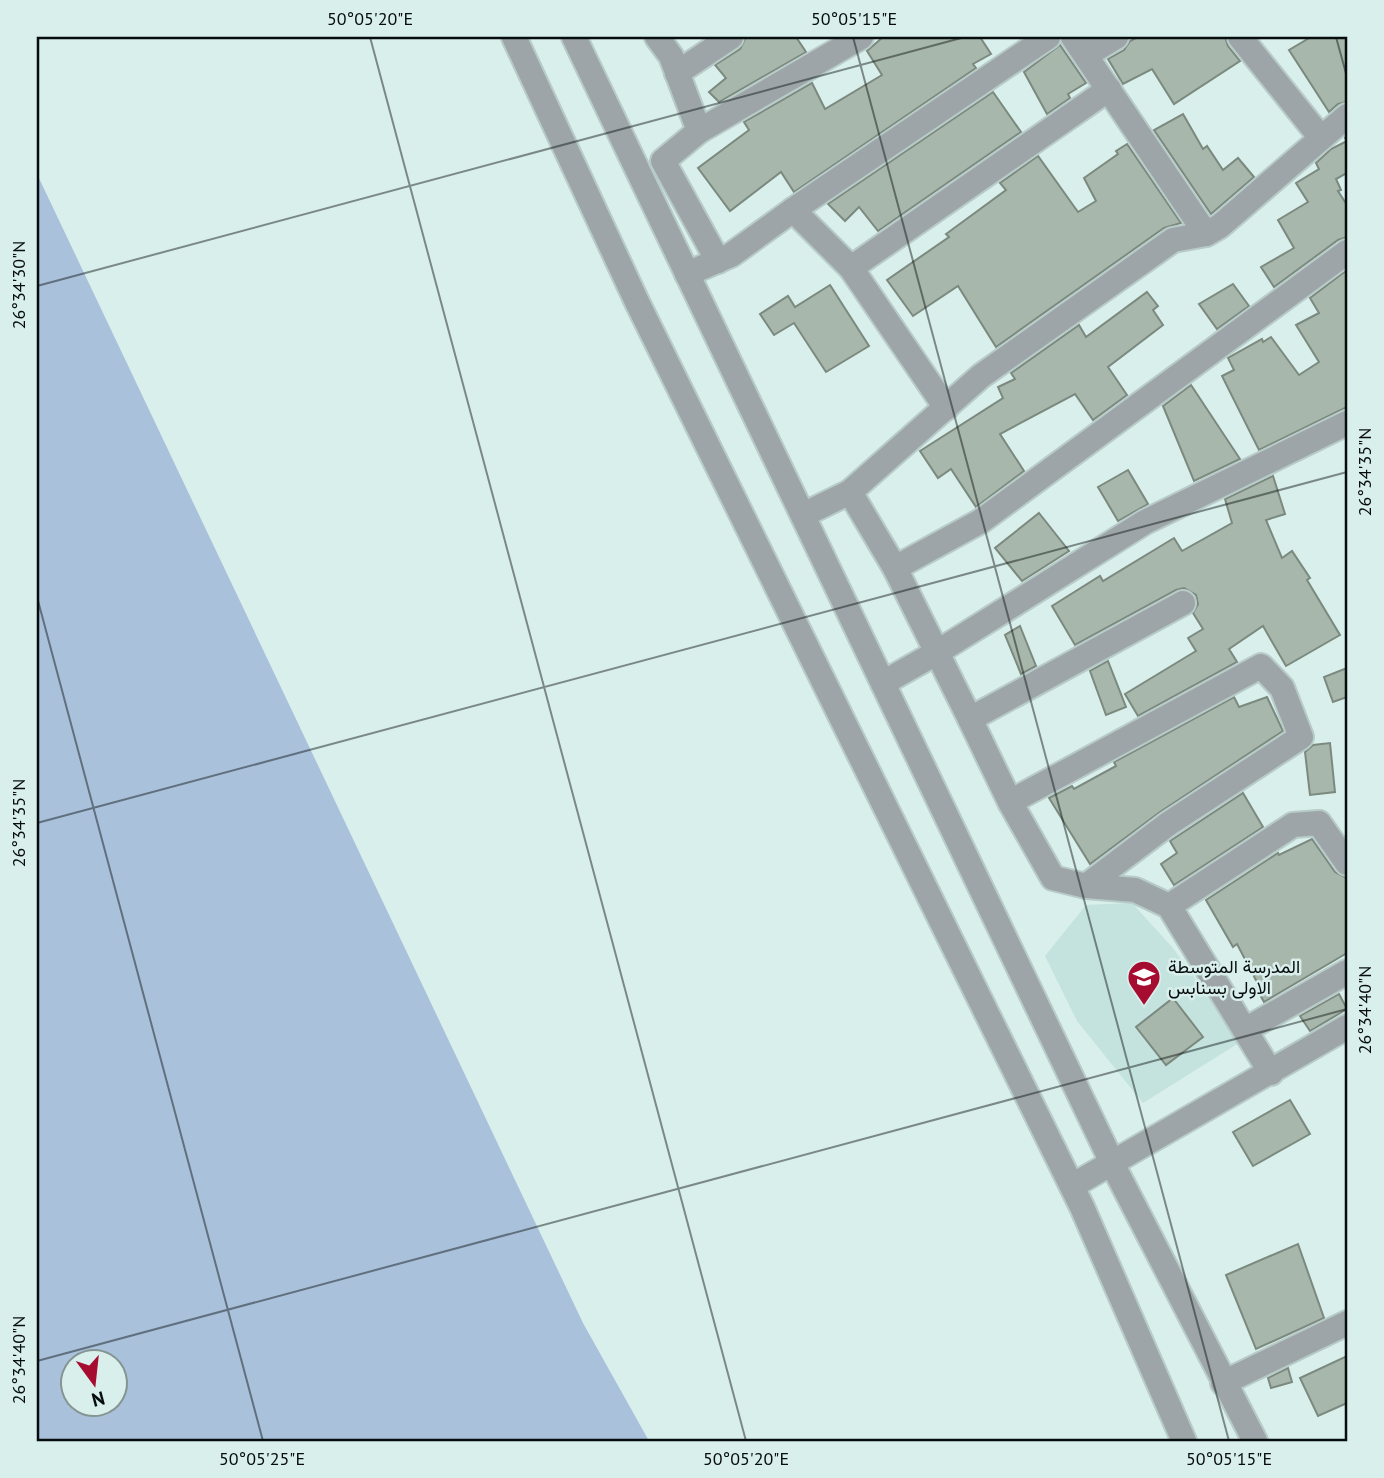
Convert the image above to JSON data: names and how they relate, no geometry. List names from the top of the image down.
{
  "places": {
    "school or university": ["المدرسة المتوسطة الاولى بسنابس"]
  },
  "north": "bottom",
  "coordinates": [
    "50°05'20\"E",
    "50°05'15\"E",
    "26°34'30\"N",
    "26°34'35\"N",
    "26°34'40\"N",
    "50°05'25\"E"
  ]
}
